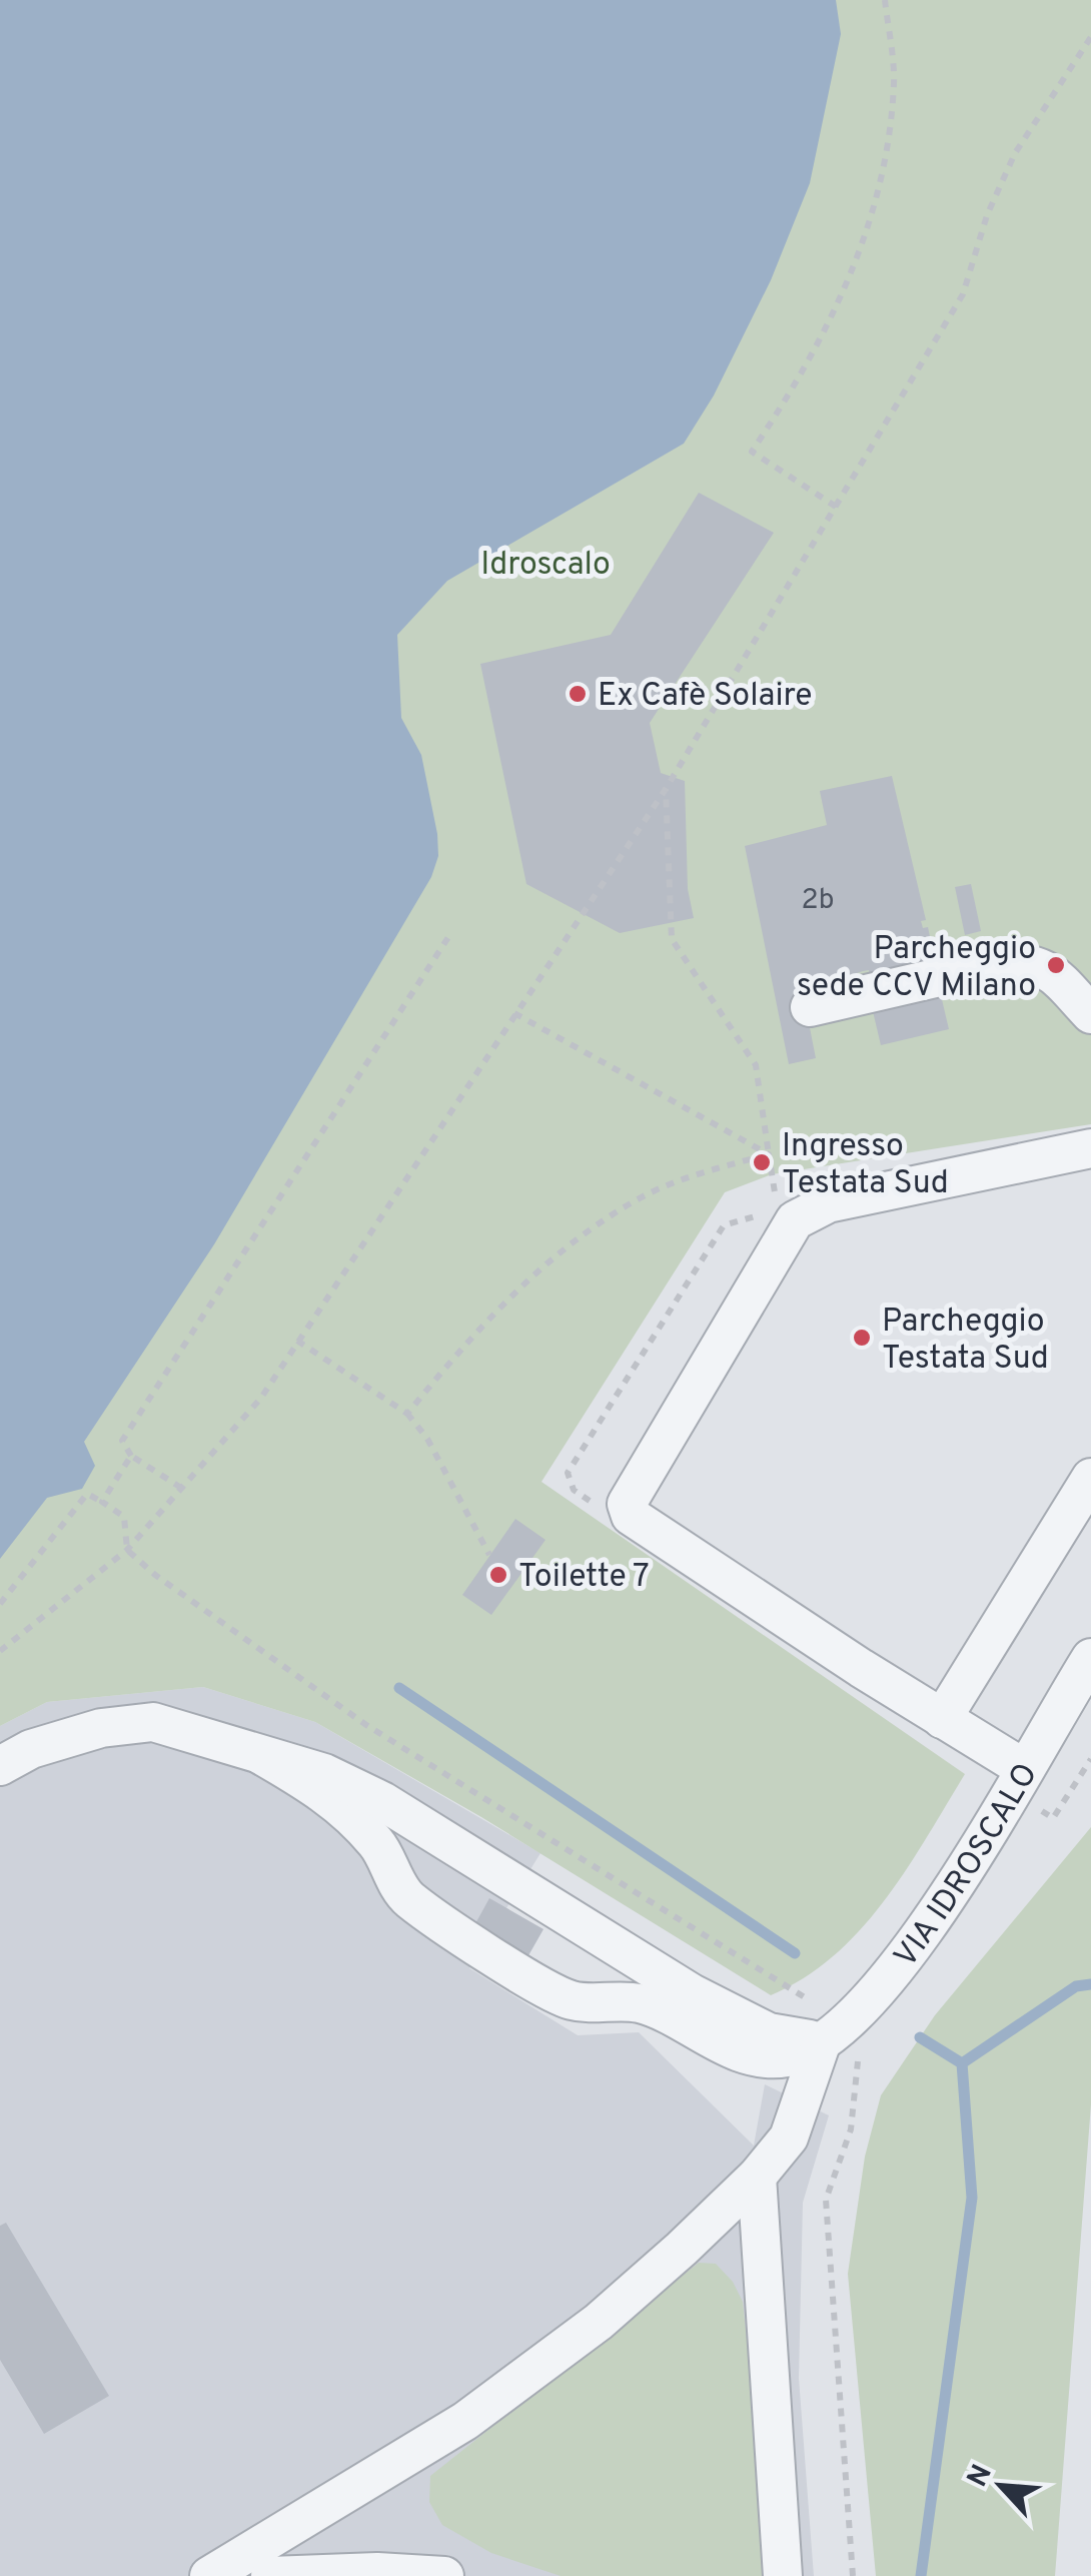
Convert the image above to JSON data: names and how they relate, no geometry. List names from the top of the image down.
{
  "streets": {
    "street": ["VIA IDROSCALO"]
  },
  "parks": ["Idroscalo"],
  "places": [
    "Ex Cafè Solaire",
    "Parcheggio sede CCV Milano",
    "Ingresso Testata Sud",
    "Parcheggio Testata Sud",
    "Toilette 7"
  ],
  "house_numbers": ["2b"],
  "north": "top left"
}
